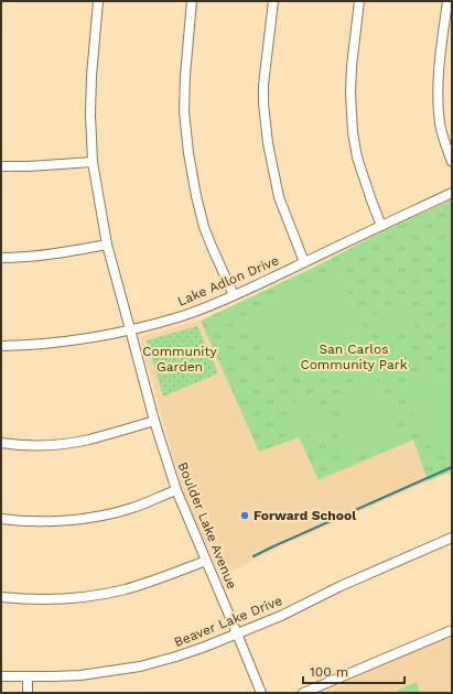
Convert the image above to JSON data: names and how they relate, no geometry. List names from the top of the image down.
{
  "streets": {
    "street": ["Lake Adlon Drive", "Boulder Lake Avenue", "Beaver Lake Drive"]
  },
  "crossings": [
    ["Lake Adlon Drive", "Boulder Lake Avenue"],
    ["Boulder Lake Avenue", "Beaver Lake Drive"]
  ],
  "parks": ["San Carlos Community Park", "Community Garden"],
  "places": ["Forward School"],
  "scale_bar": "100 m"
}
